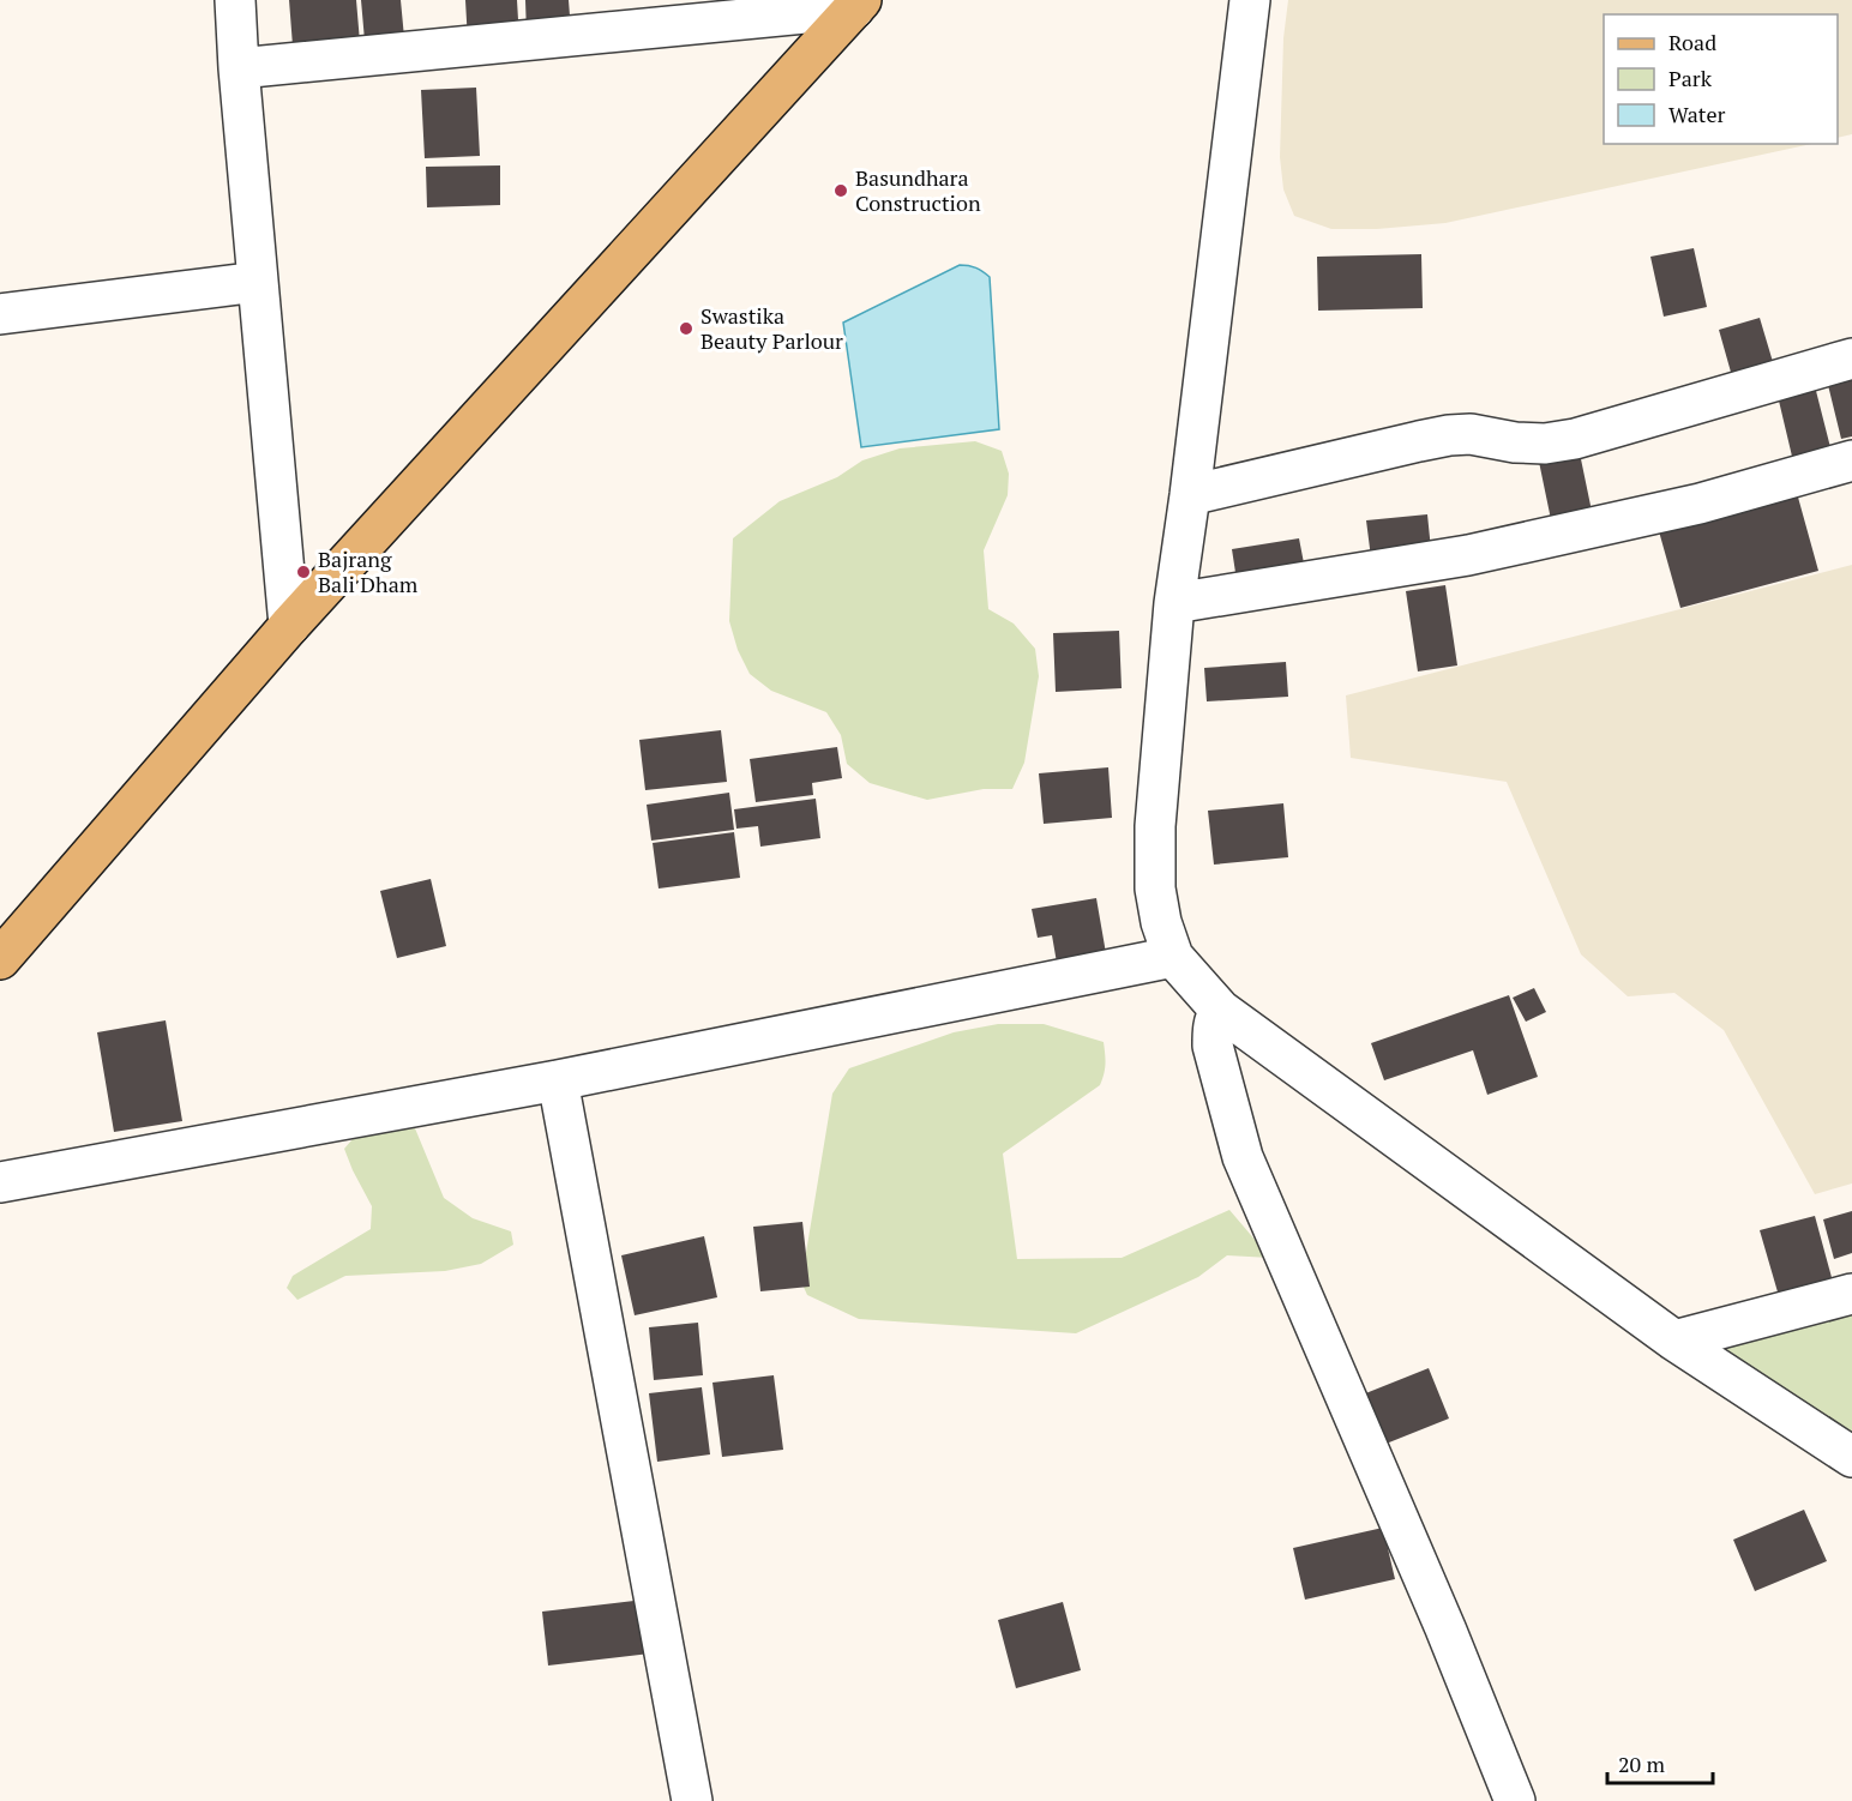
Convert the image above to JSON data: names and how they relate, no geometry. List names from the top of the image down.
{
  "places": ["Basundhara Construction", "Swastika Beauty Parlour", "Bajrang Bali Dham"],
  "legend": ["Road", "Park", "Water"],
  "scale_bar": "20 m"
}
